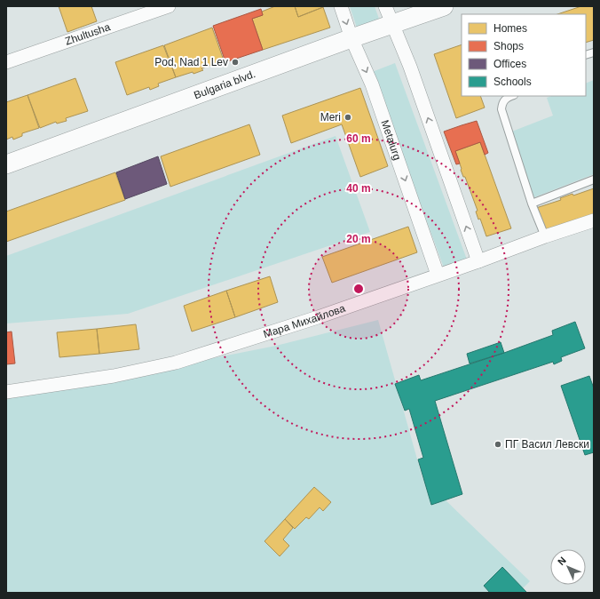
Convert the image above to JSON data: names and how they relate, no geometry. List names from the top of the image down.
{
  "streets": {
    "main road": ["Bulgaria blvd."],
    "street": ["Zhultusha", "Metalurg", "Мара Михайлова"]
  },
  "crossings": [
    ["Bulgaria blvd.", "Metalurg"],
    ["Metalurg", "Мара Михайлова"]
  ],
  "places": ["Pod, Nad 1 Lev", "Meri", "ПГ Васил Левски"],
  "legend": [
    "Homes",
    "Shops",
    "Offices",
    "Schools"
  ],
  "north": "top left",
  "rings": ["60 m", "40 m", "20 m"]
}
